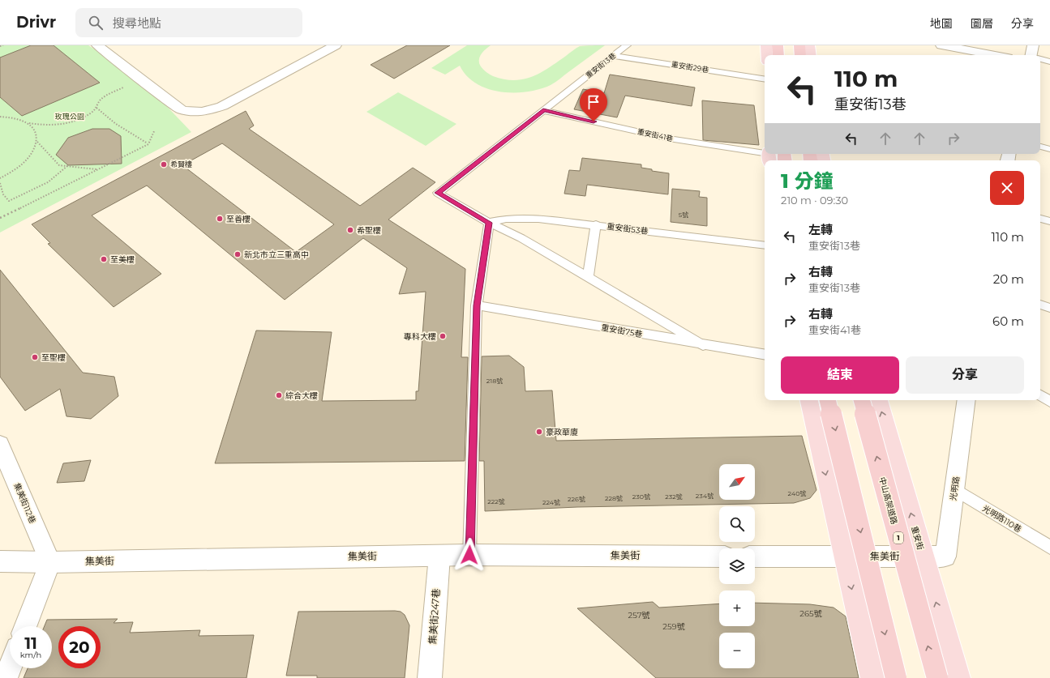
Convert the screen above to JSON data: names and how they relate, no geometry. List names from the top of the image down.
{
  "streets": {
    "highway": ["中山高架道路", "1"],
    "main road": ["重安街"],
    "street": [
      "光明路",
      "集美街112巷",
      "集美街",
      "集美街247巷"
    ],
    "lane": [
      "重安街13巷",
      "重安街29巷",
      "重安街41巷",
      "重安街53巷",
      "重安街75巷",
      "光明路110巷"
    ]
  },
  "crossings": [
    ["重安街13巷", "重安街29巷"],
    ["重安街13巷", "重安街41巷"],
    ["重安街13巷", "重安街53巷"],
    ["光明路", "光明路110巷"],
    ["光明路", "重安街"],
    ["光明路", "集美街"],
    ["中山高架道路", "重安街"],
    ["集美街112巷", "集美街"],
    ["重安街", "集美街"],
    ["集美街", "集美街247巷"]
  ],
  "parks": ["玫瑰公園"],
  "places": [
    "希賢樓",
    "至善樓",
    "希聖樓",
    "新北市立三重高中",
    "至美樓",
    "專科大樓",
    "至聖樓",
    "綜合大樓",
    "豪政華廈"
  ],
  "house_numbers": [
    "5號",
    "218號",
    "240號",
    "234號",
    "230號",
    "232號",
    "228號",
    "226號",
    "222號",
    "224號",
    "265號",
    "257號",
    "259號"
  ],
  "north": "top right",
  "page": {
    "header": "Drivr",
    "search": "搜尋地點",
    "nav": ["地圖", "圖層", "分享"],
    "turn": ["110 m", "重安街13巷"],
    "heading": ["1 分鐘", "210 m · 09:30"],
    "list": [
      {
        "name": "左轉",
        "note": "重安街13巷",
        "value": "110 m"
      },
      {
        "name": "右轉",
        "note": "重安街13巷",
        "value": "20 m"
      },
      {
        "name": "右轉",
        "note": "重安街41巷",
        "value": "60 m"
      }
    ],
    "buttons": ["結束", "分享"],
    "map_buttons": ["+", "−"],
    "speed": "11 km/h",
    "limit": "20"
  }
}
